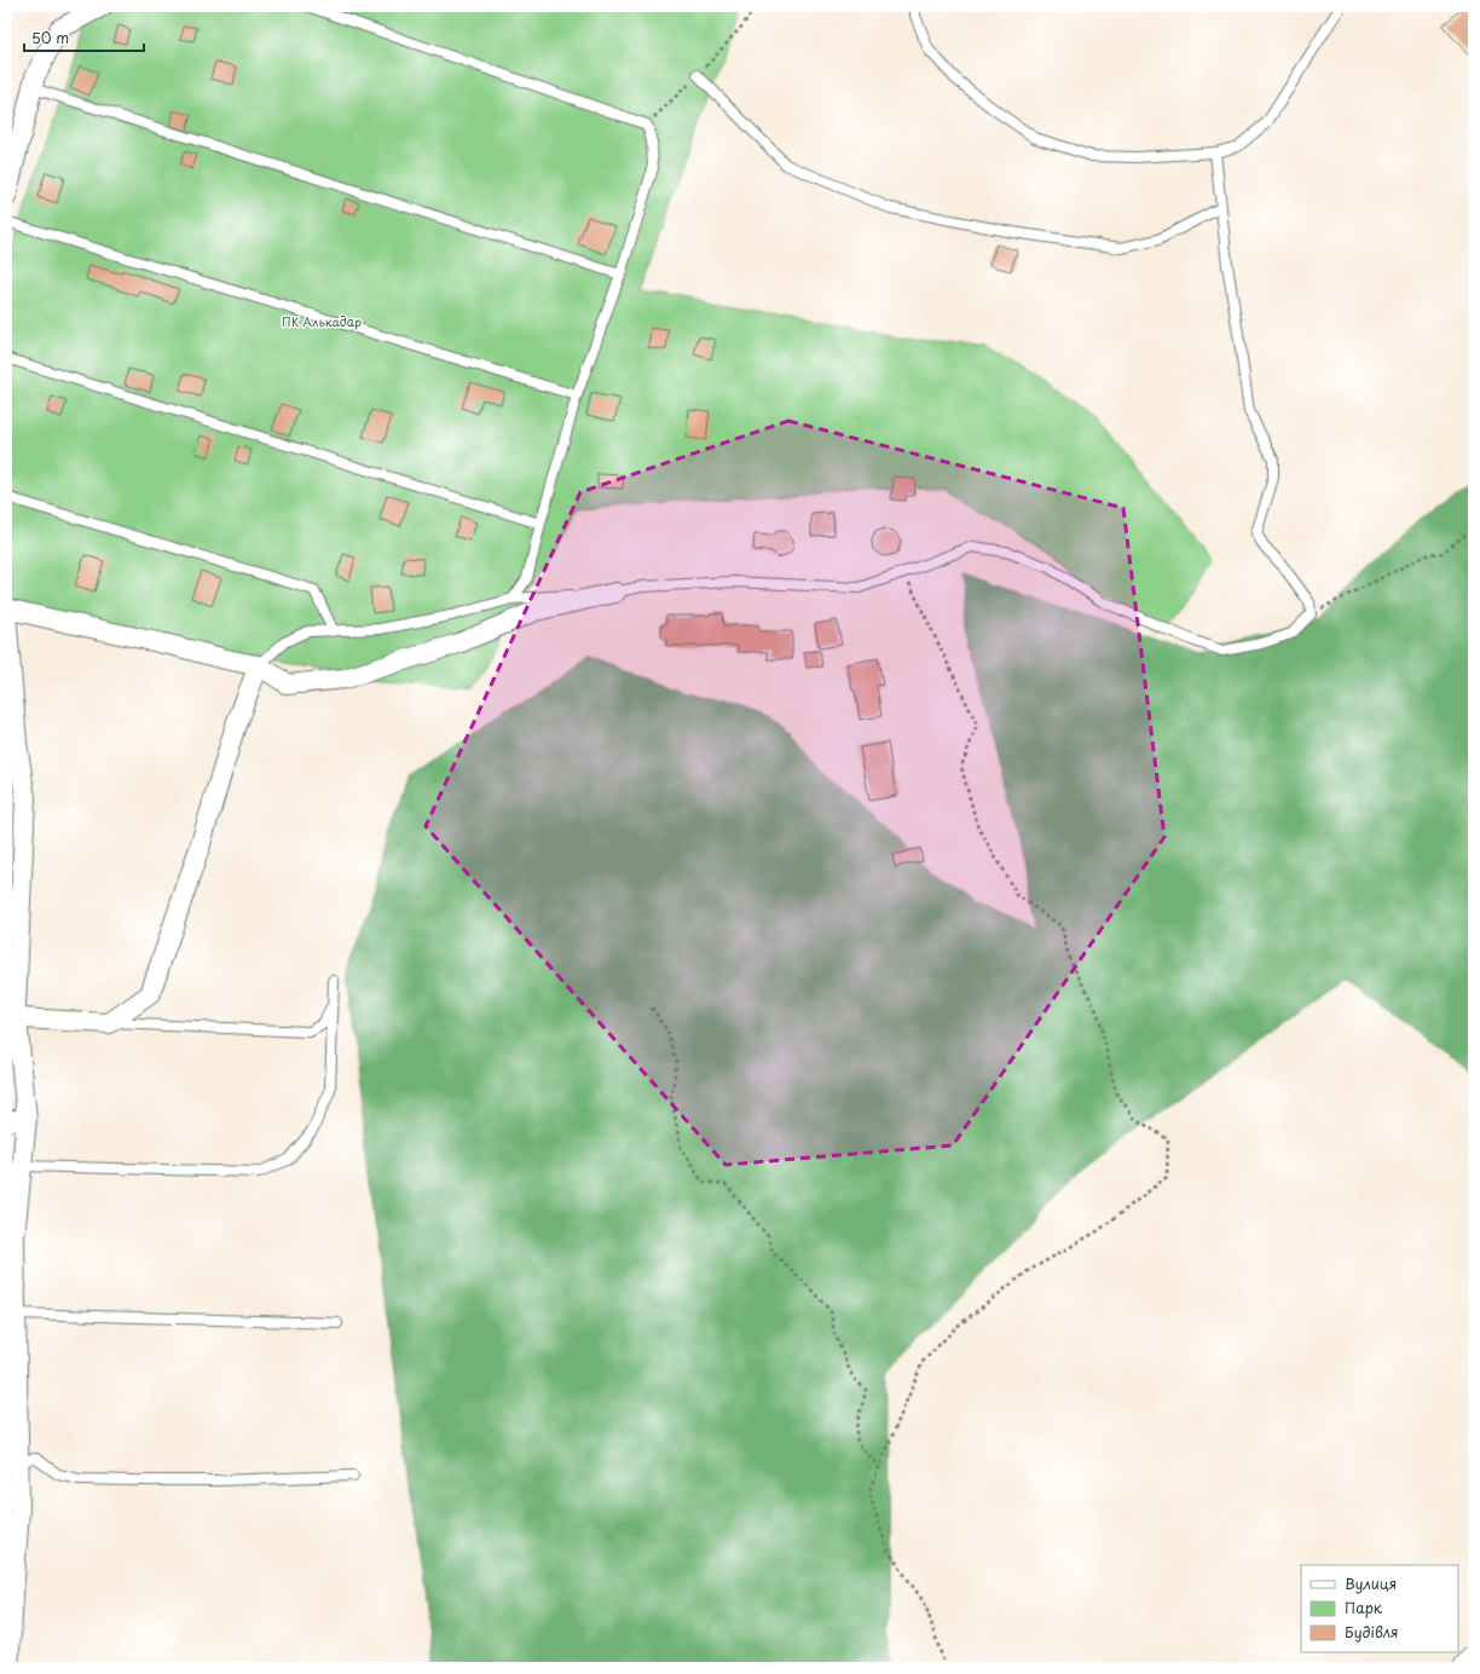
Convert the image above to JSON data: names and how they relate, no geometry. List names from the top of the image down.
{
  "parks": ["ПК Алькадар"],
  "legend": ["Вулиця", "Парк", "Будівля"],
  "scale_bar": "50 m"
}
